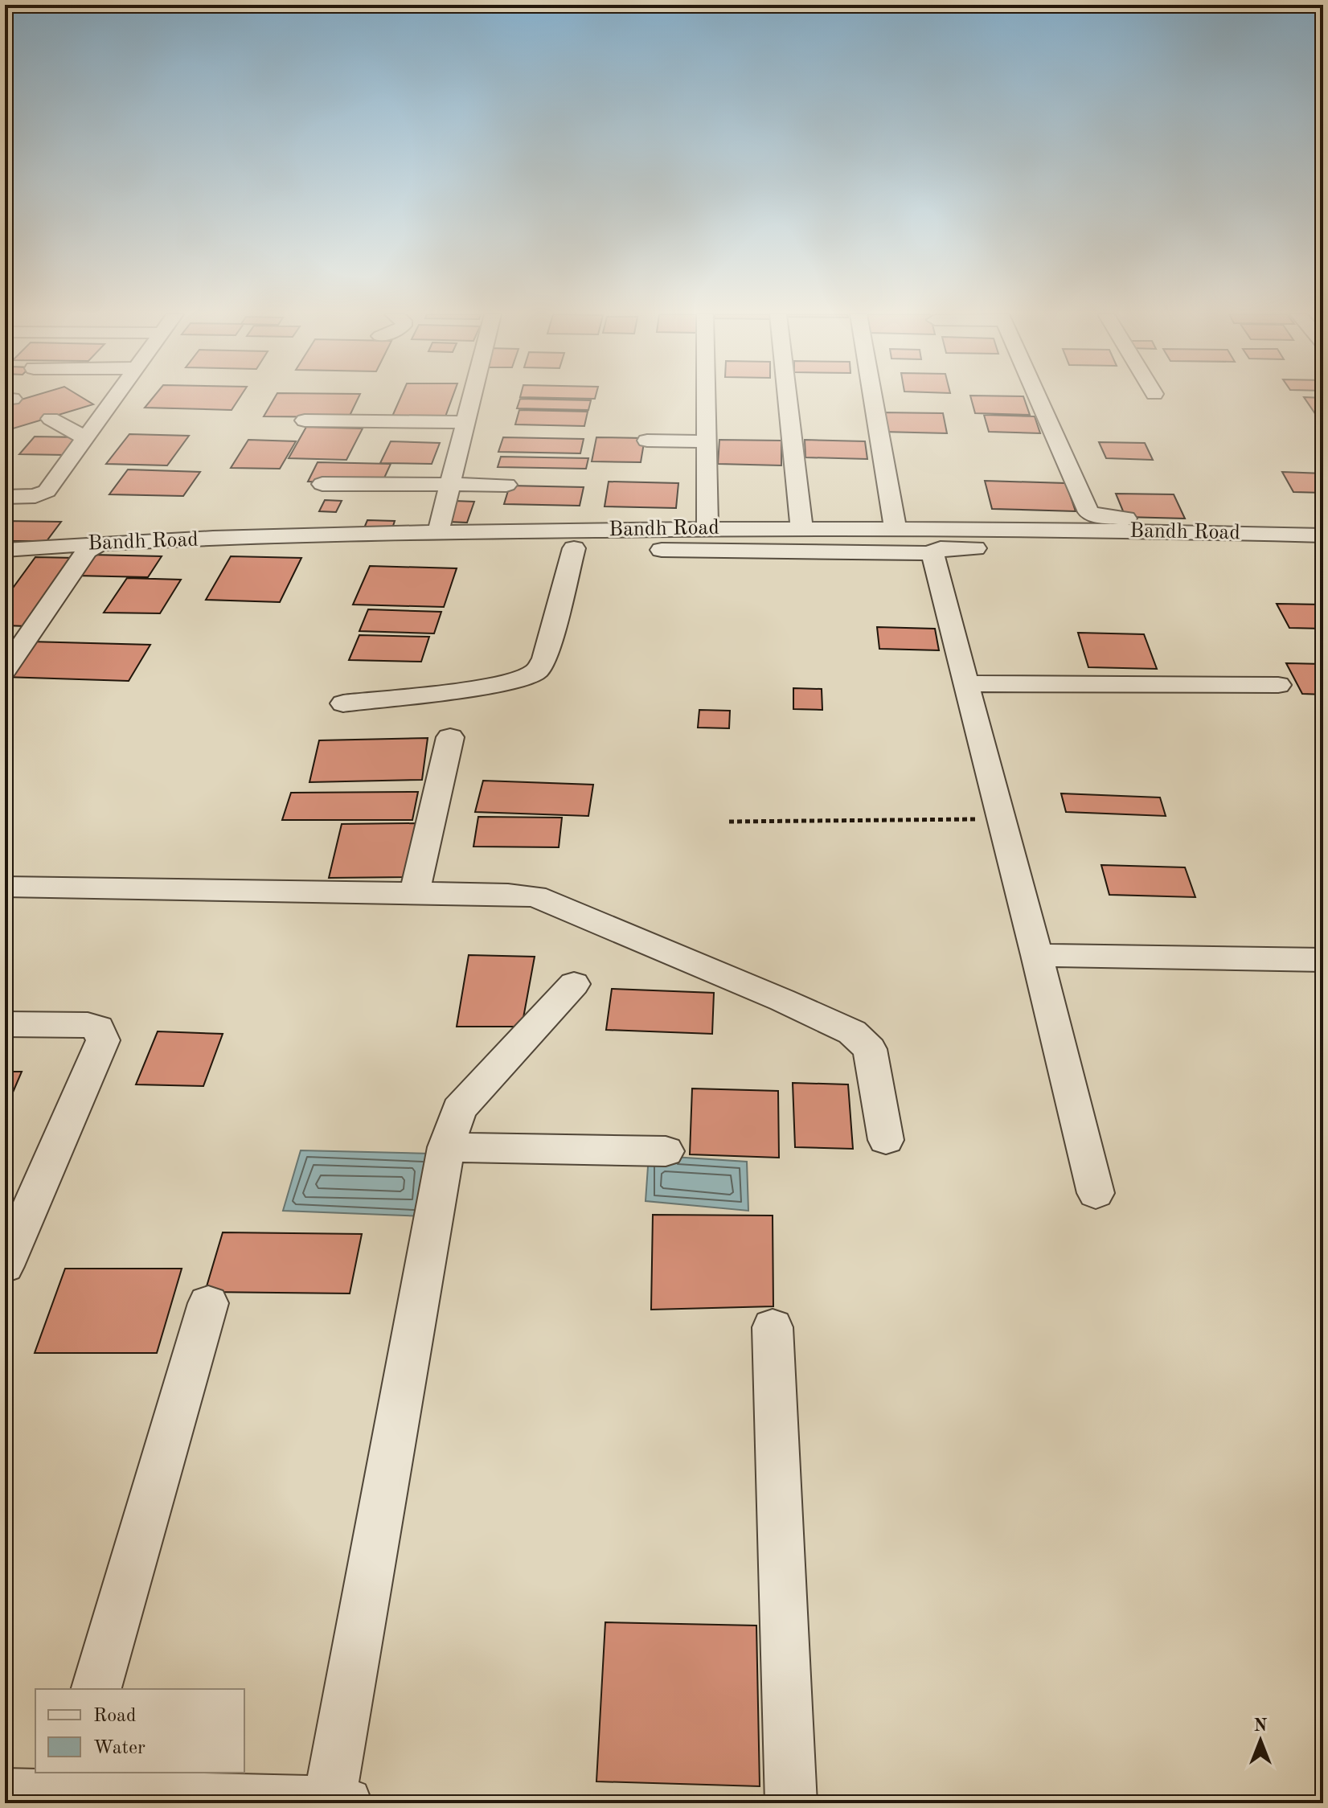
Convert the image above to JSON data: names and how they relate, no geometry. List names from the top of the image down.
{
  "streets": {
    "street": ["Bandh Road"]
  },
  "legend": ["Road", "Water"],
  "north": "top"
}
